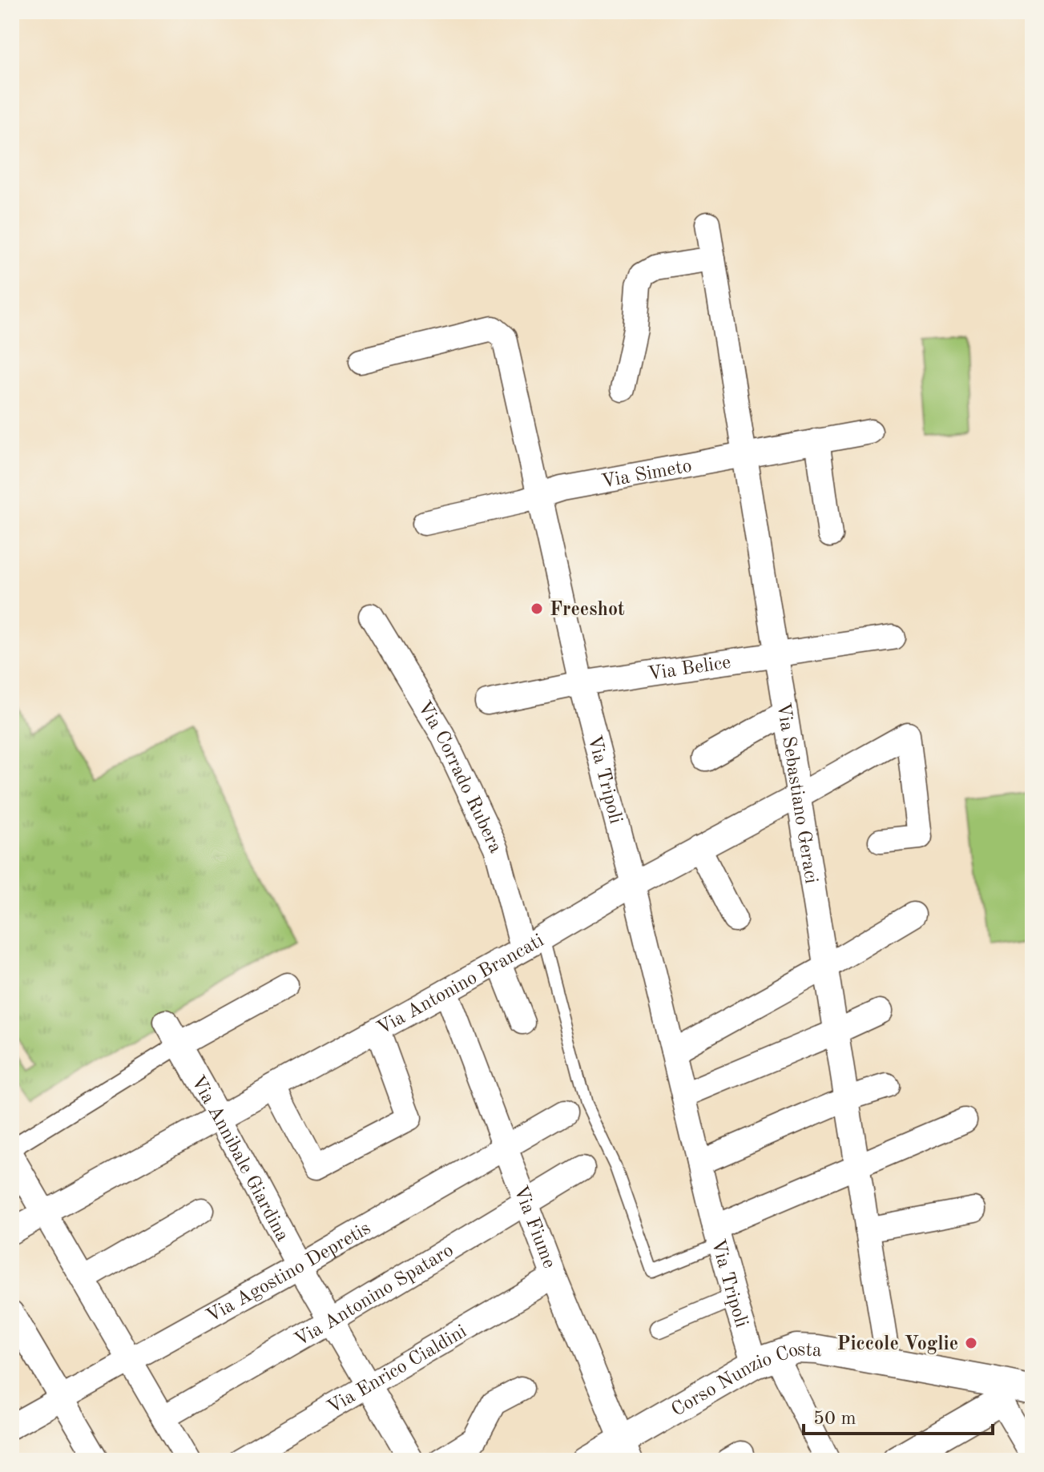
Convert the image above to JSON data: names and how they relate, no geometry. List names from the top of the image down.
{
  "streets": {
    "street": [
      "Via Simeto",
      "Via Belice",
      "Via Corrado Rubera",
      "Via Tripoli",
      "Via Sebastiano Geraci",
      "Via Antonino Brancati",
      "Via Annibale Giardina",
      "Via Fiume",
      "Via Agostino Depretis",
      "Via Antonino Spataro",
      "Via Enrico Cialdini",
      "Corso Nunzio Costa"
    ]
  },
  "crossings": [
    ["Via Simeto", "Via Tripoli"],
    ["Via Simeto", "Via Sebastiano Geraci"],
    ["Via Belice", "Via Tripoli"],
    ["Via Belice", "Via Sebastiano Geraci"],
    ["Via Corrado Rubera", "Via Antonino Brancati"],
    ["Via Tripoli", "Via Antonino Brancati"],
    ["Via Tripoli", "Corso Nunzio Costa"],
    ["Via Sebastiano Geraci", "Via Antonino Brancati"],
    ["Via Sebastiano Geraci", "Corso Nunzio Costa"],
    ["Via Antonino Brancati", "Via Annibale Giardina"],
    ["Via Antonino Brancati", "Via Fiume"],
    ["Via Annibale Giardina", "Via Agostino Depretis"],
    ["Via Annibale Giardina", "Via Antonino Spataro"],
    ["Via Annibale Giardina", "Via Enrico Cialdini"],
    ["Via Fiume", "Via Agostino Depretis"],
    ["Via Fiume", "Via Antonino Spataro"],
    ["Via Fiume", "Via Enrico Cialdini"],
    ["Via Fiume", "Corso Nunzio Costa"]
  ],
  "places": ["Freeshot", "Piccole Voglie"],
  "scale_bar": "50 m"
}
